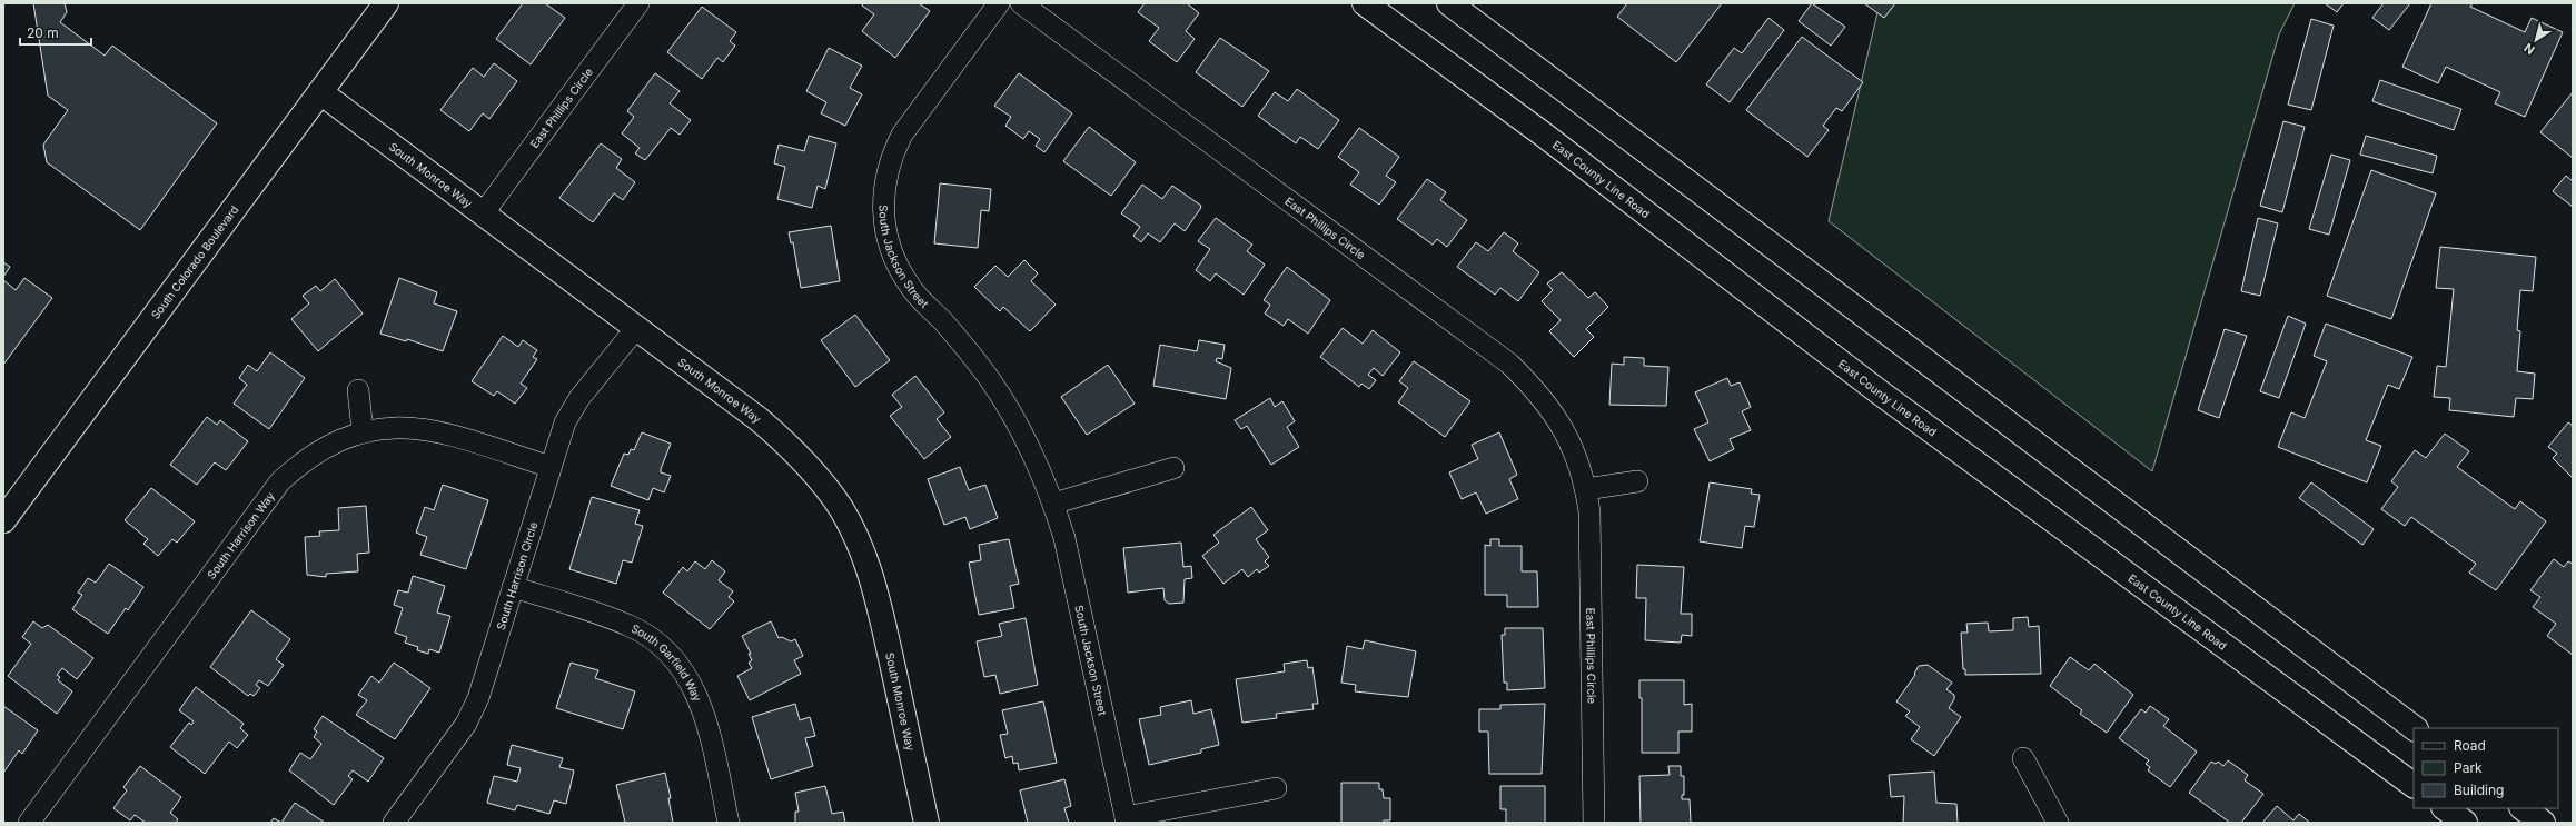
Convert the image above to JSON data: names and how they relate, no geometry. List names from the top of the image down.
{
  "streets": {
    "main road": ["South Monroe Way", "East County Line Road", "South Colorado Boulevard"],
    "street": [
      "East Phillips Circle",
      "South Jackson Street",
      "South Harrison Way",
      "South Harrison Circle",
      "South Garfield Way"
    ]
  },
  "crossings": [
    ["East Phillips Circle", "South Monroe Way"],
    ["South Monroe Way", "South Colorado Boulevard"],
    ["South Monroe Way", "South Harrison Circle"],
    ["South Harrison Way", "South Harrison Circle"],
    ["South Harrison Circle", "South Garfield Way"]
  ],
  "legend": ["Road", "Park", "Building"],
  "scale_bar": "20 m",
  "north": "bottom left"
}
